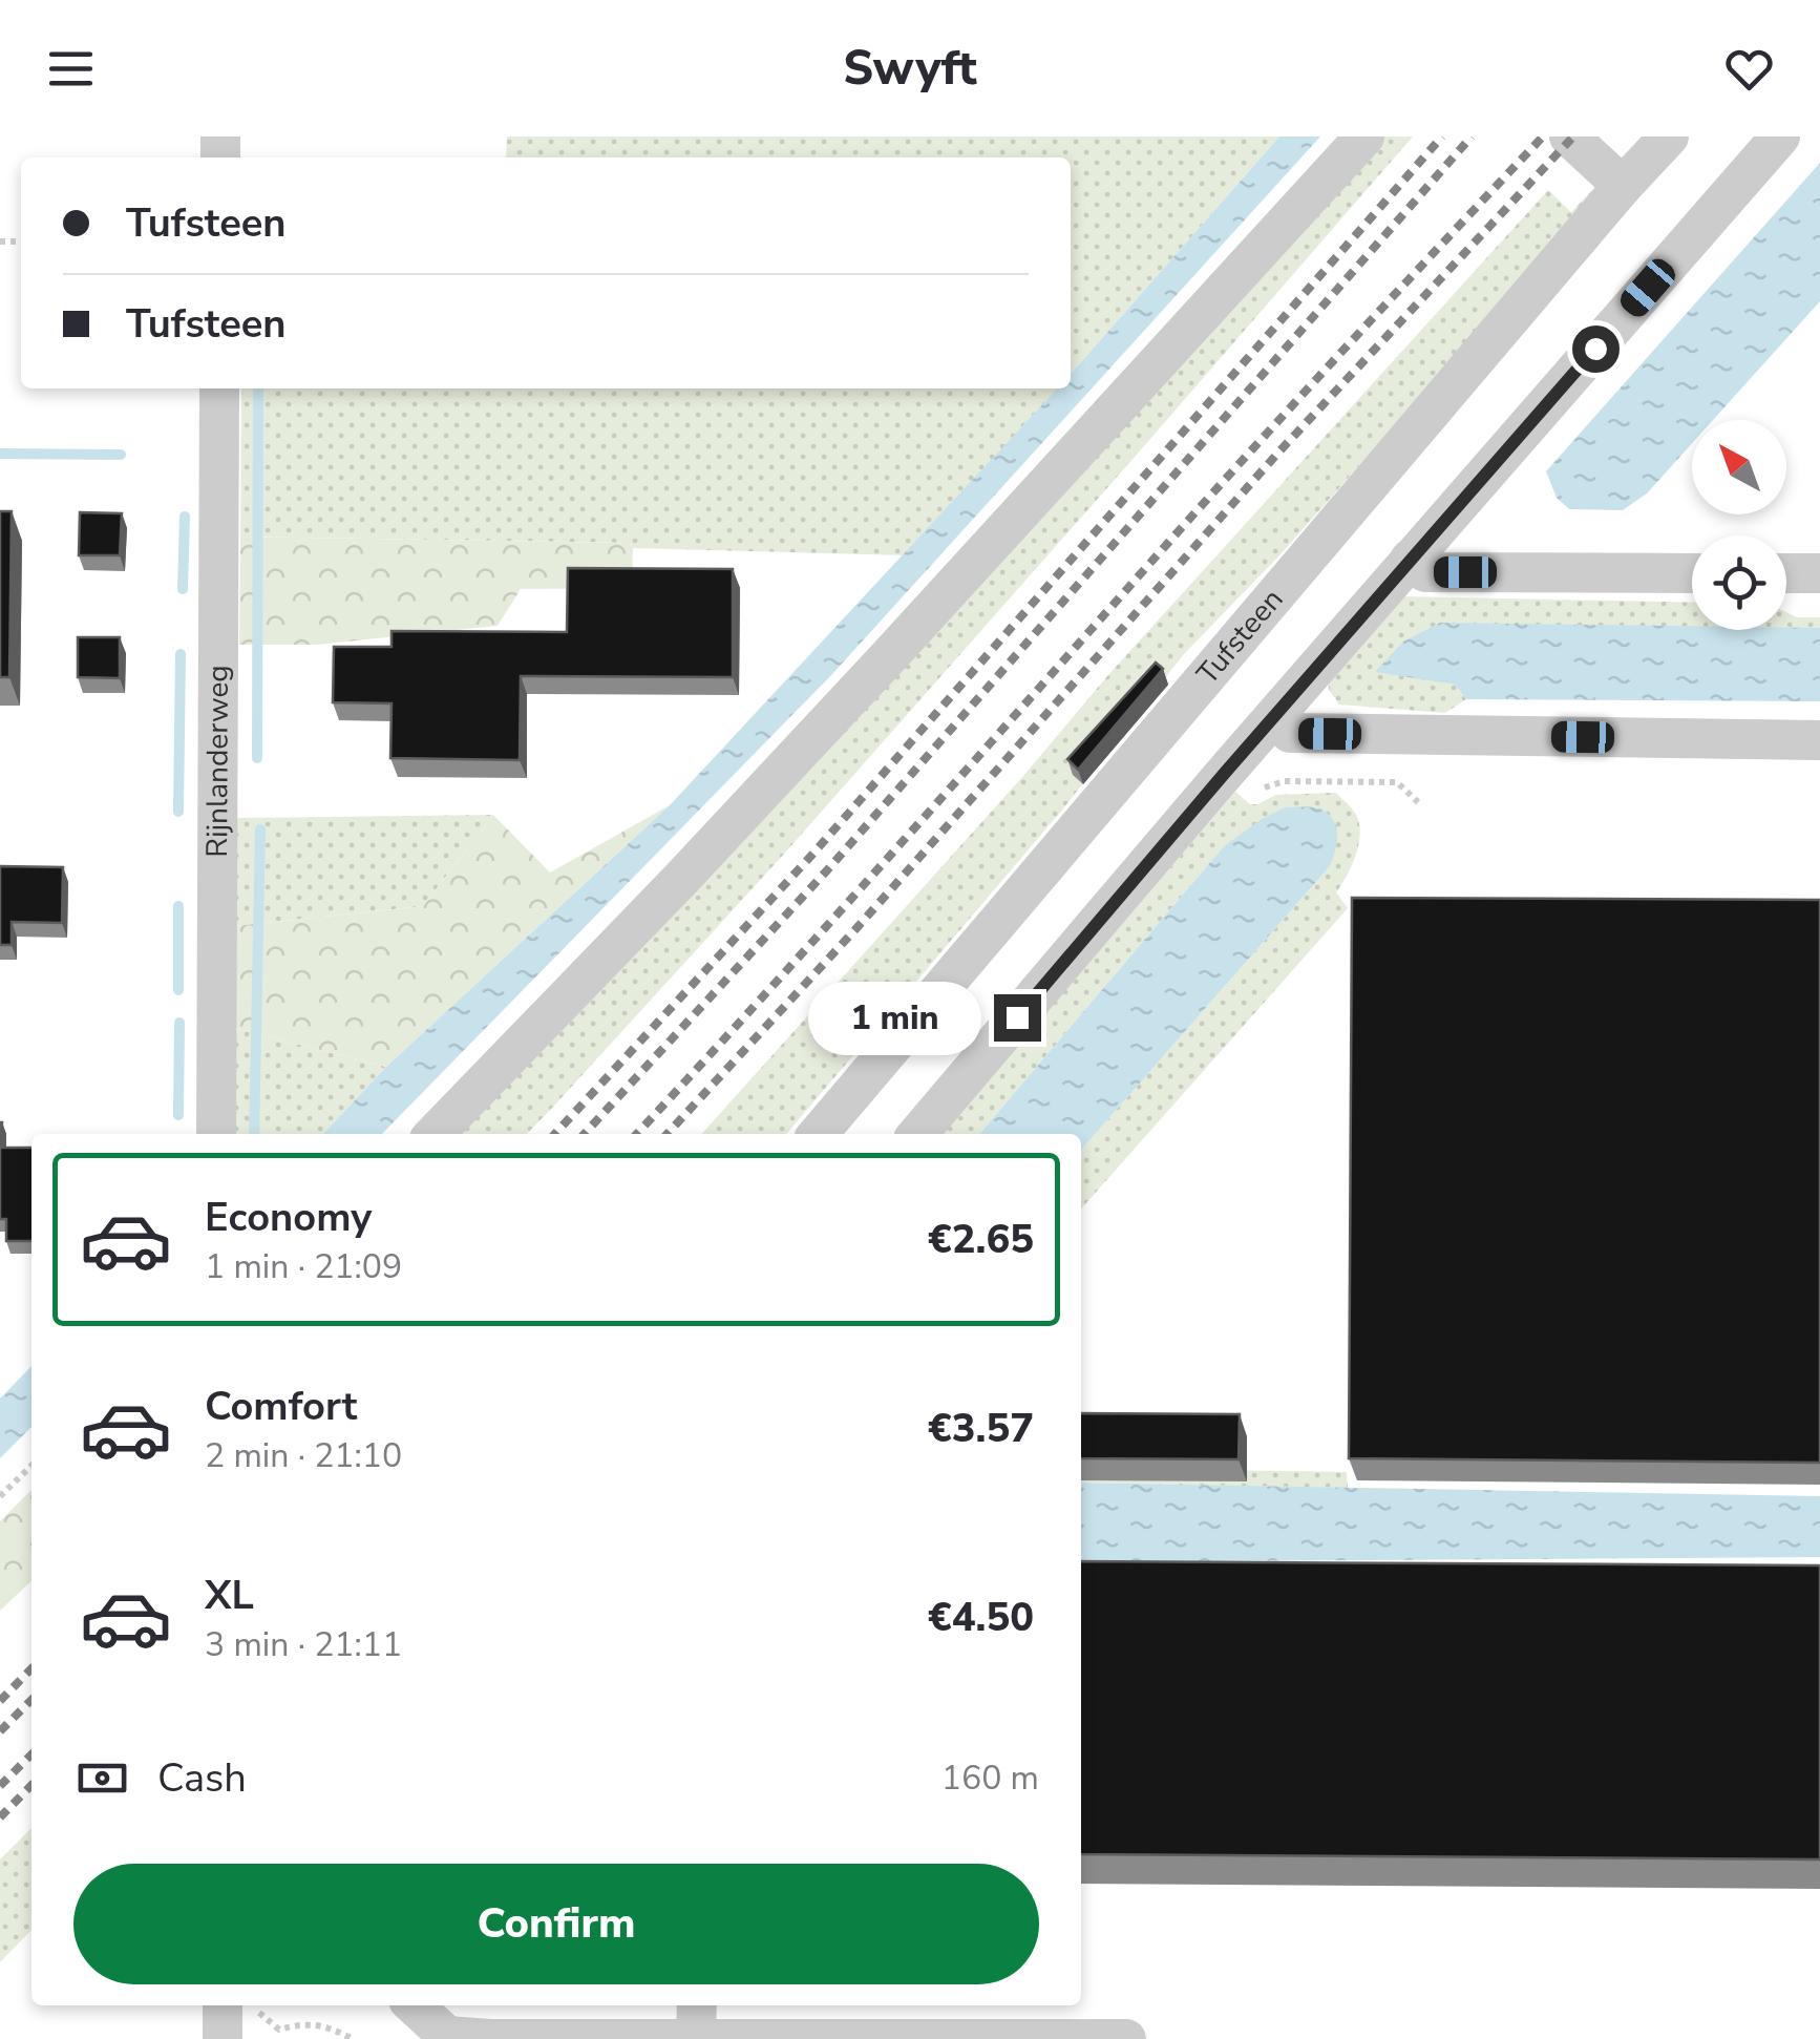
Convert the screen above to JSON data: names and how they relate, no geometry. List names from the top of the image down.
{
  "streets": {
    "street": ["Tufsteen", "Rijnlanderweg"]
  },
  "north": "top left",
  "page": {
    "header": "Swyft",
    "banner": ["Tufsteen", "Tufsteen"],
    "bubble": "1 min",
    "list": [
      {
        "name": "Economy",
        "note": "1 min · 21:09",
        "value": "€2.65"
      },
      {
        "name": "Comfort",
        "note": "2 min · 21:10",
        "value": "€3.57"
      },
      {
        "name": "XL",
        "note": "3 min · 21:11",
        "value": "€4.50"
      }
    ],
    "pay": ["Cash", "160 m"],
    "buttons": "Confirm"
  }
}
